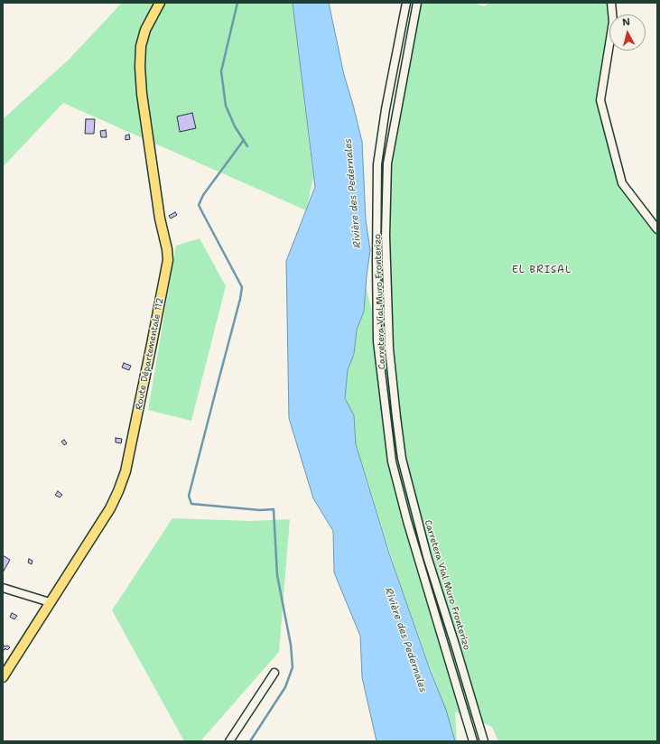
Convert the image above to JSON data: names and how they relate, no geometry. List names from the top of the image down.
{
  "streets": {
    "main road": ["Route Départementale 112"],
    "street": ["Carretera Vial Muro Fronterizo"]
  },
  "districts": ["EL BRISAL"],
  "water": ["Rivière des Pedernales"],
  "north": "top"
}
